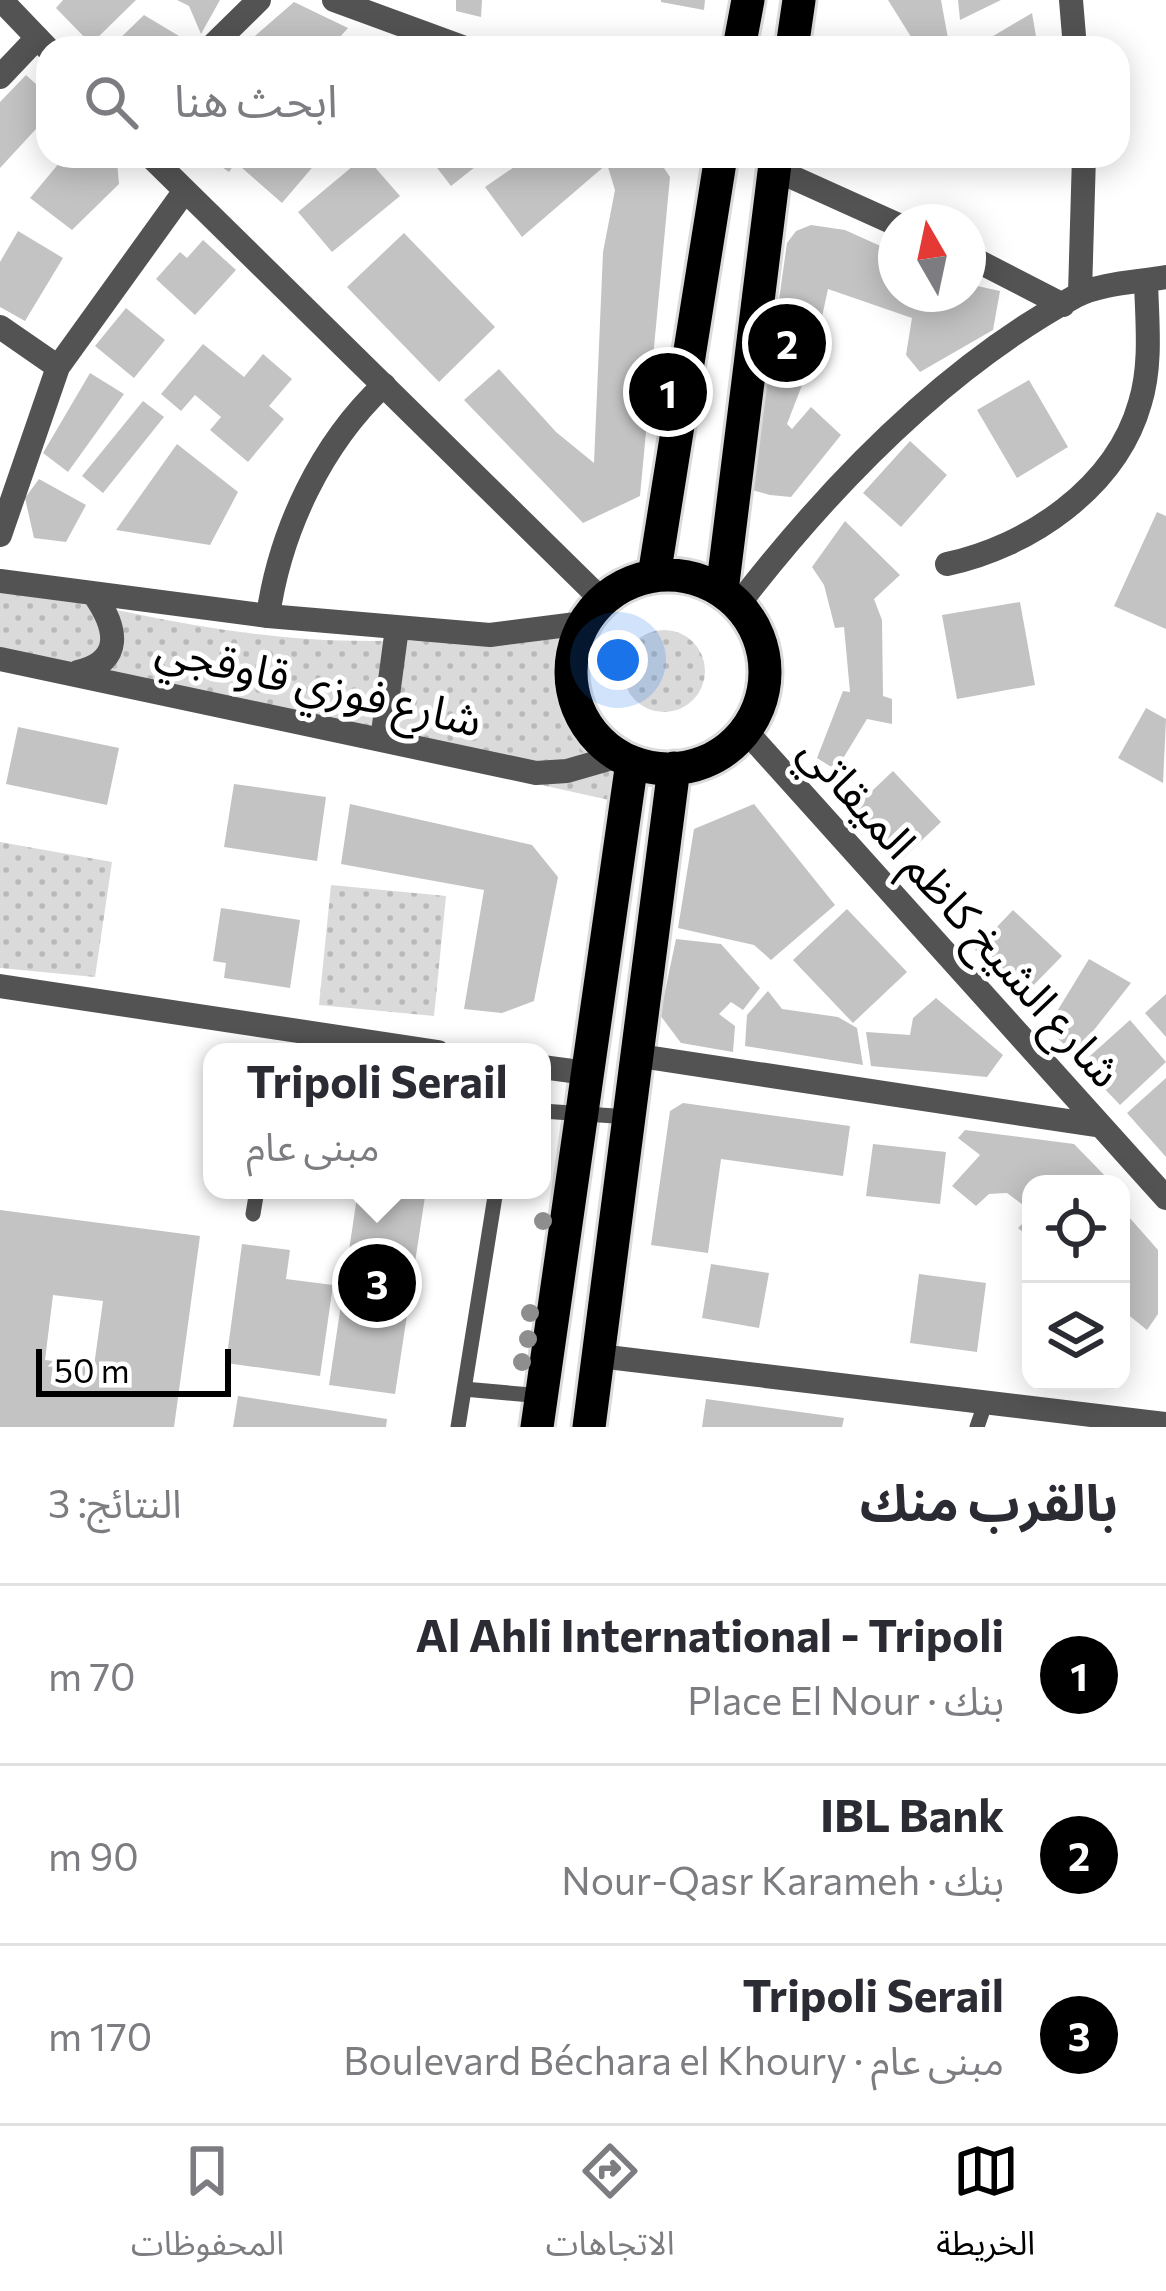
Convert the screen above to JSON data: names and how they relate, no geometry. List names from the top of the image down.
{
  "streets": {
    "street": ["شارع فوزي قاوقجي", "شارع الشيخ كاظم الميقاتي"]
  },
  "crossings": [
    ["شارع فوزي قاوقجي", "شارع الشيخ كاظم الميقاتي"]
  ],
  "scale_bar": "50 m",
  "north": "top",
  "page": {
    "search": "ابحث هنا",
    "pins": ["2", "1", "3"],
    "popup": ["Tripoli Serail", "مبنى عام"],
    "scale": "50 m",
    "heading": ["بالقرب منك", "النتائج: 3"],
    "list": [
      {
        "mark": "1",
        "name": "Al Ahli International - Tripoli",
        "note": "بنك · Place El Nour",
        "value": "70 m"
      },
      {
        "mark": "2",
        "name": "IBL Bank",
        "note": "بنك · Nour-Qasr Karameh",
        "value": "90 m"
      },
      {
        "mark": "3",
        "name": "Tripoli Serail",
        "note": "مبنى عام · Boulevard Béchara el Khoury",
        "value": "170 m"
      }
    ],
    "nav": ["الخريطة", "الاتجاهات", "المحفوظات"]
  }
}
